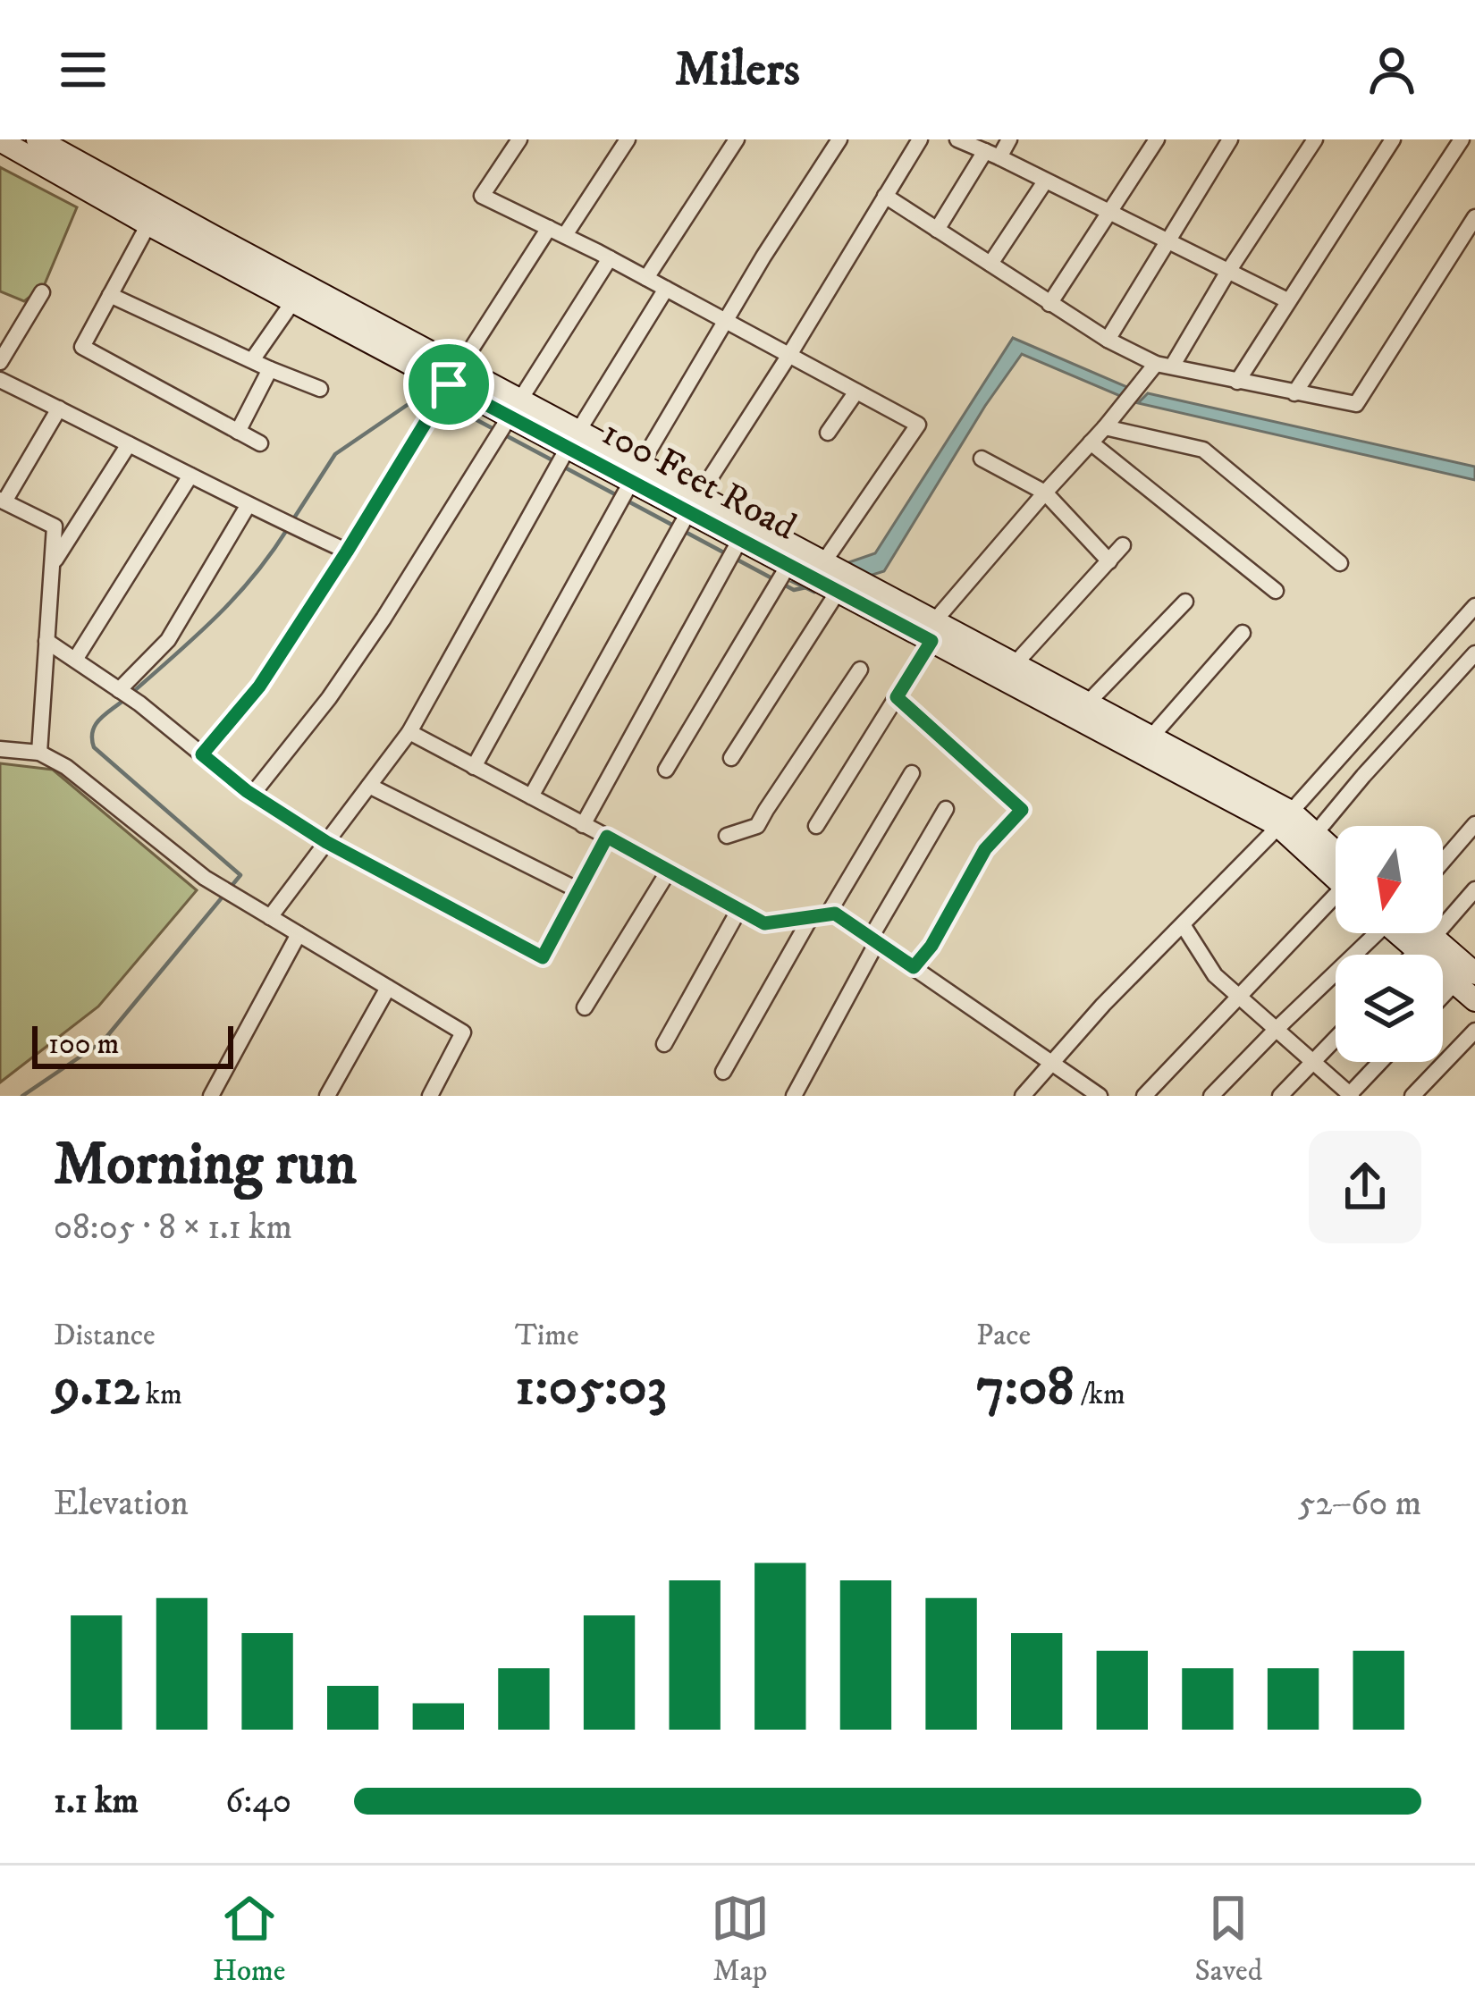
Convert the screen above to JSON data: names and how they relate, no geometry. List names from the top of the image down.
{
  "streets": {
    "main road": ["100 Feet Road"]
  },
  "scale_bar": "100 m",
  "north": "bottom",
  "page": {
    "header": "Milers",
    "scale": "100 m",
    "heading": ["Morning run", "08:05 · 8 × 1.1 km"],
    "stats": [
      ["Distance", "9.12 km"],
      ["Time", "1:05:03"],
      ["Pace", "7:08 /km"]
    ],
    "chart": ["Elevation", "52–60 m"],
    "list": [
      {
        "name": "1.1 km",
        "note": "6:40"
      }
    ],
    "tabs": ["Home", "Map", "Saved"]
  }
}
